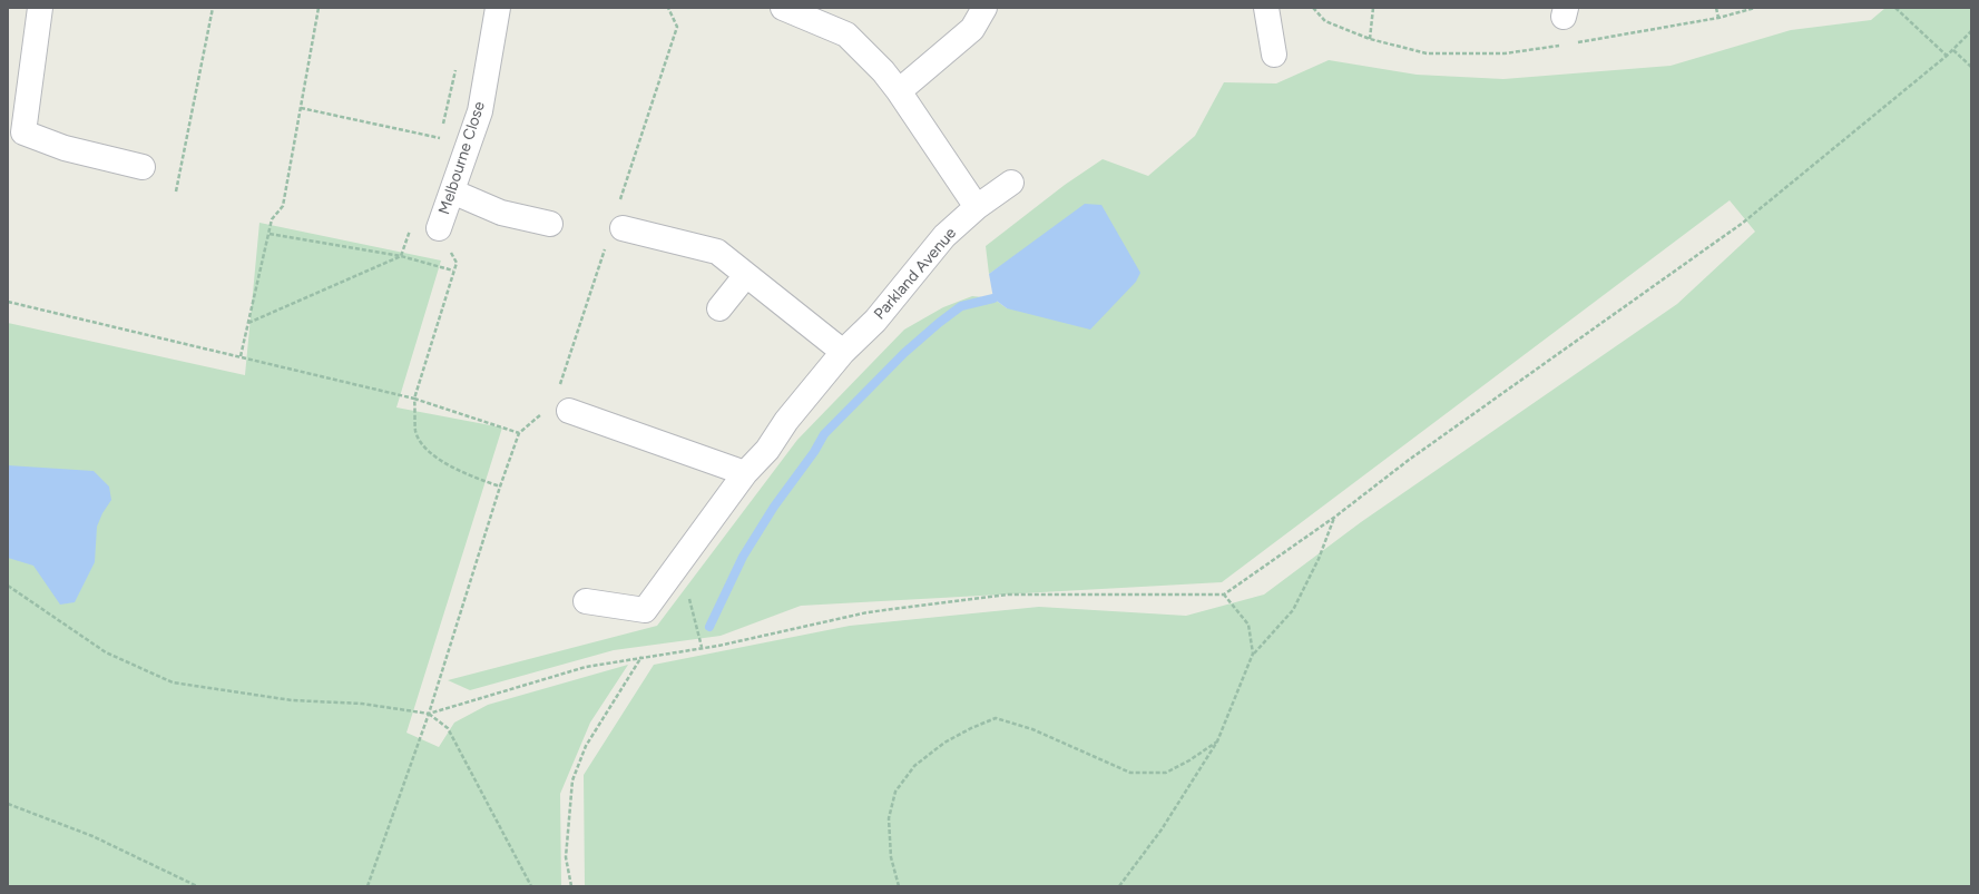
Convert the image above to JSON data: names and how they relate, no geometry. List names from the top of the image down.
{
  "streets": {
    "street": ["Melbourne Close", "Parkland Avenue"]
  }
}
